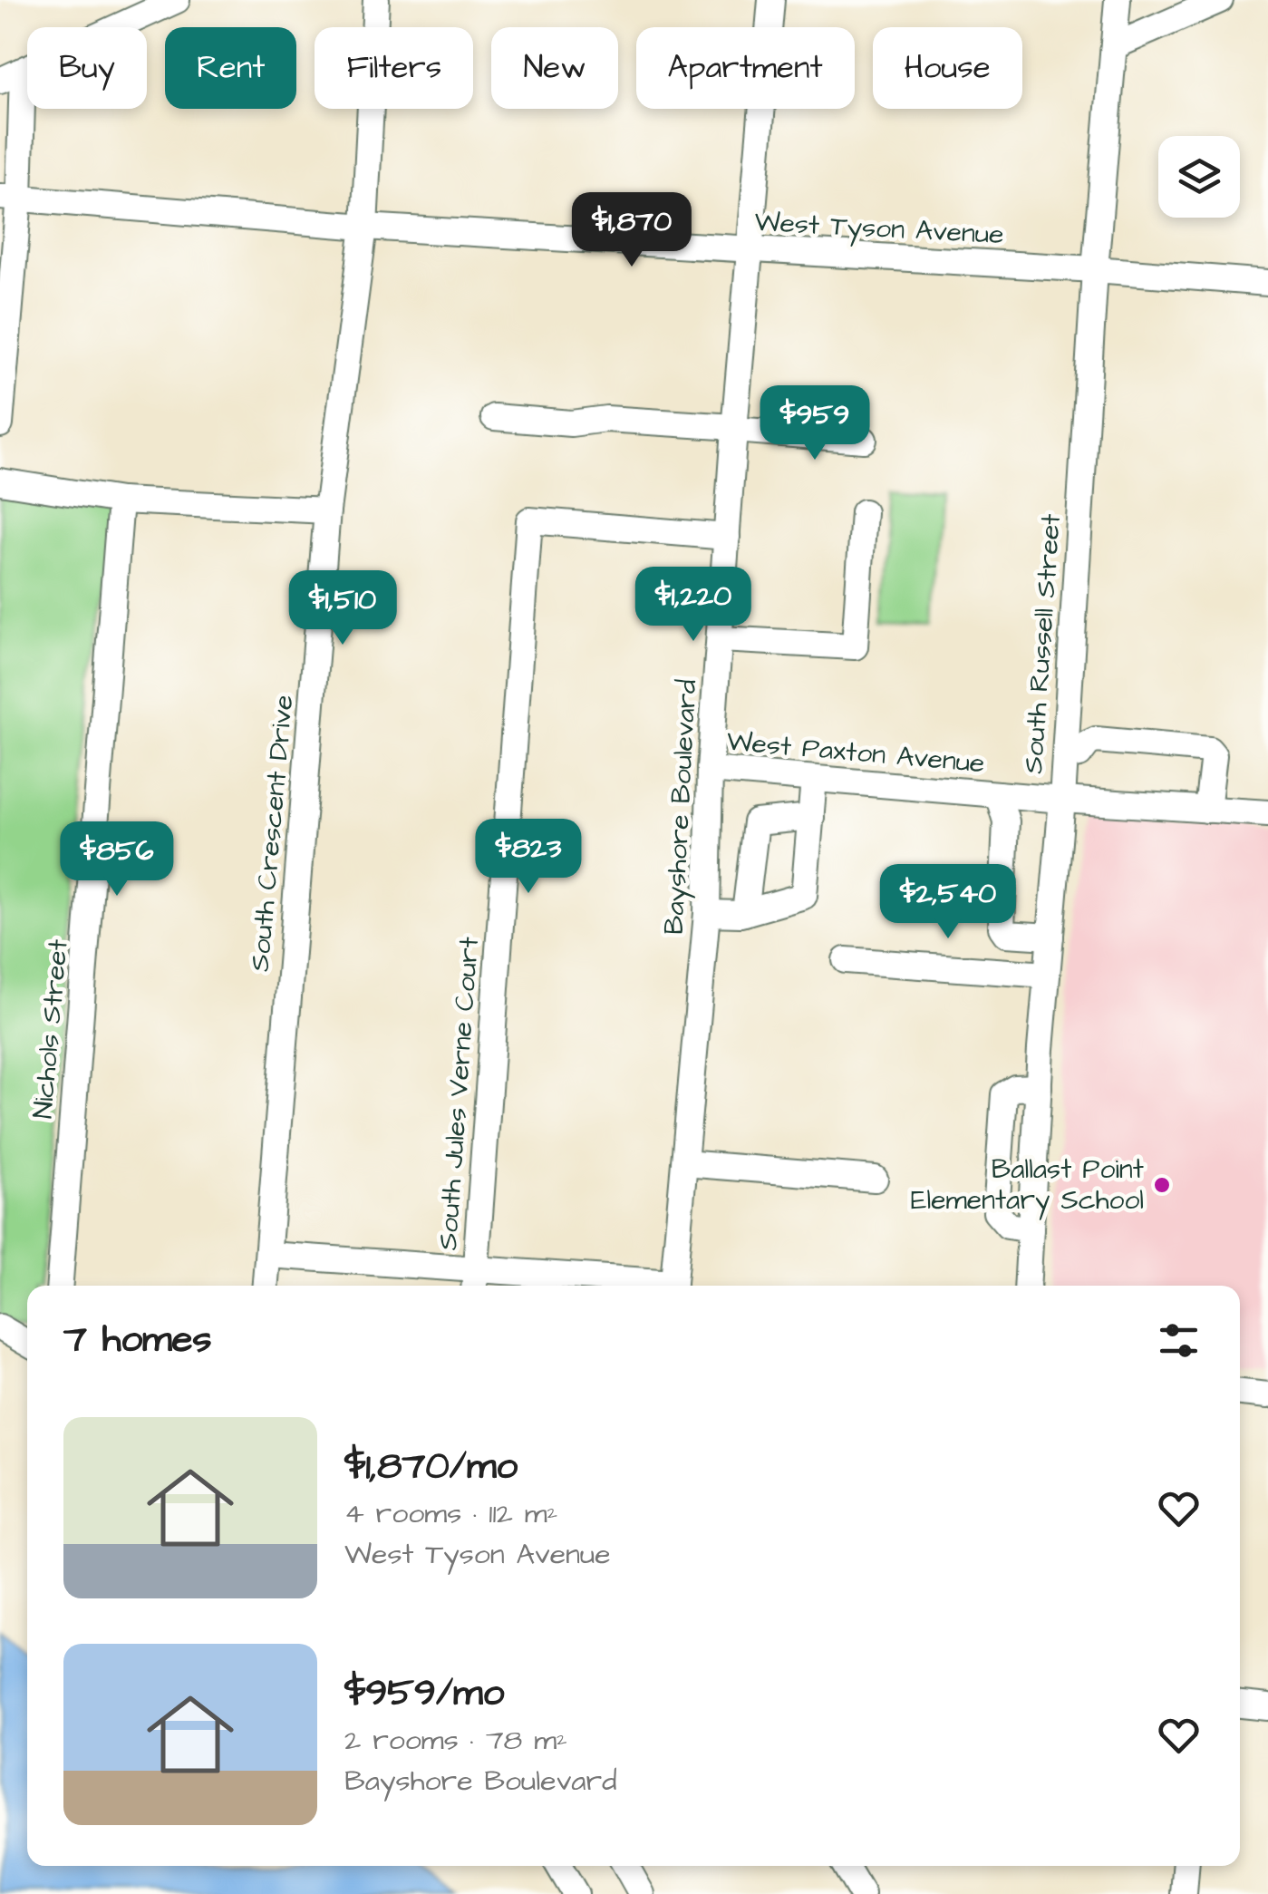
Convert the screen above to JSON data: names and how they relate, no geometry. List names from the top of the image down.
{
  "streets": {
    "street": [
      "West Tyson Avenue",
      "South Russell Street",
      "West Paxton Avenue",
      "Bayshore Boulevard",
      "South Crescent Drive",
      "Nichols Street",
      "South Jules Verne Court"
    ]
  },
  "crossings": [
    ["West Tyson Avenue", "South Russell Street"],
    ["West Tyson Avenue", "Bayshore Boulevard"],
    ["West Tyson Avenue", "South Crescent Drive"],
    ["South Russell Street", "West Paxton Avenue"],
    ["West Paxton Avenue", "Bayshore Boulevard"],
    ["Bayshore Boulevard", "South Jules Verne Court"]
  ],
  "places": ["Ballast Point Elementary School"],
  "page": {
    "chip": [
      "Buy",
      "Rent",
      "Filters",
      "New",
      "Apartment",
      "House"
    ],
    "price": [
      "$1,870",
      "$959",
      "$1,220",
      "$1,510",
      "$823",
      "$856",
      "$2,540"
    ],
    "heading": "7 homes",
    "list": [
      {
        "name": "$1,870/mo",
        "note": "4 rooms · 112 m² · West Tyson Avenue"
      },
      {
        "name": "$959/mo",
        "note": "2 rooms · 78 m² · Bayshore Boulevard"
      }
    ]
  }
}
